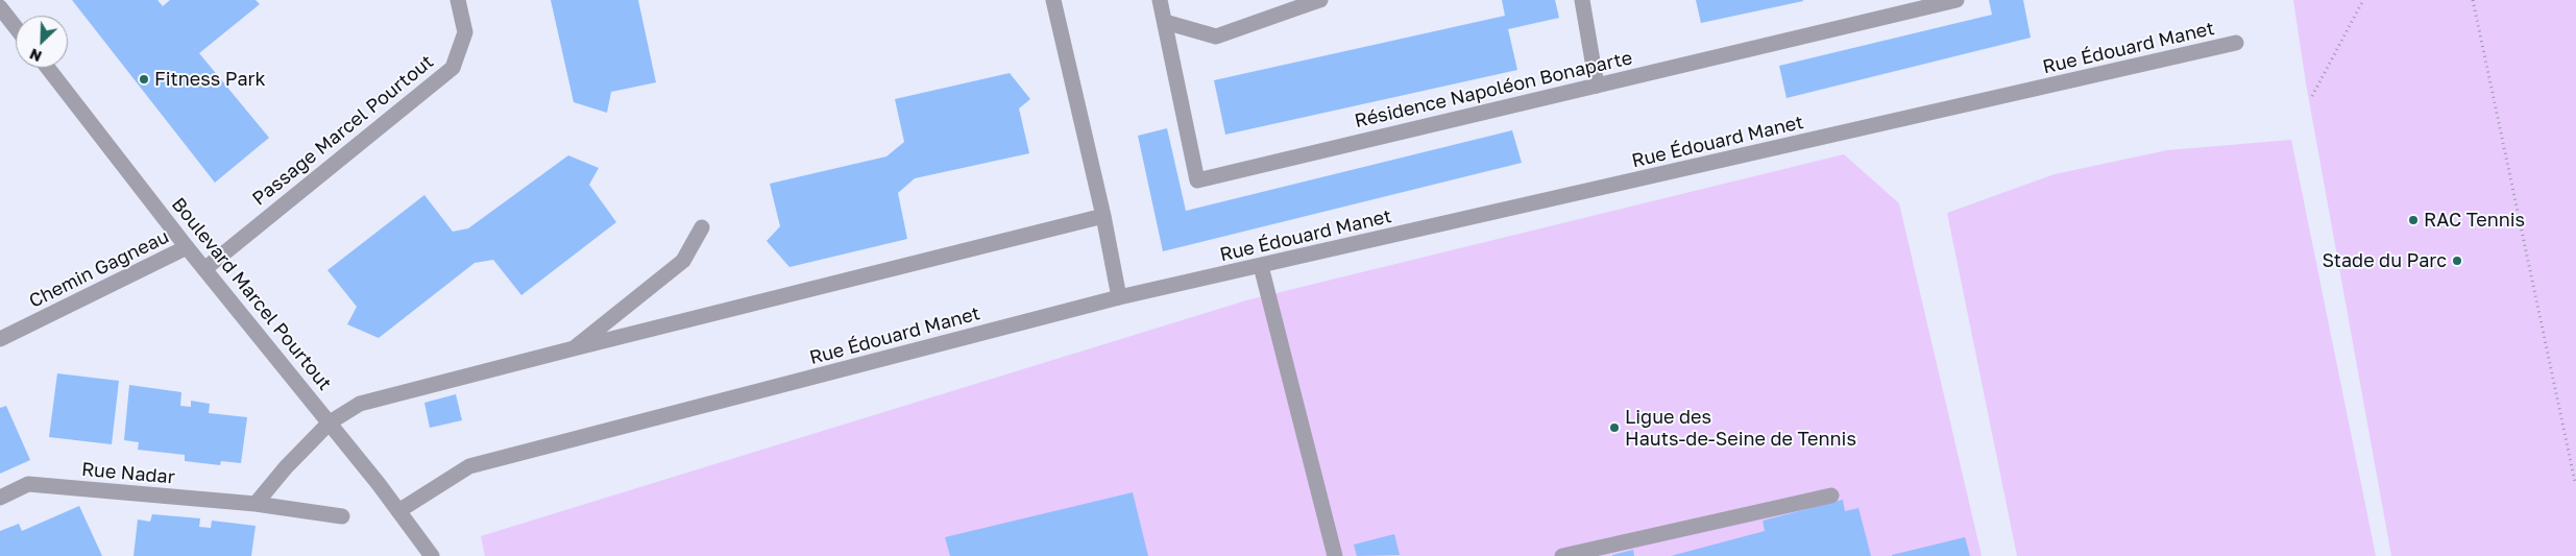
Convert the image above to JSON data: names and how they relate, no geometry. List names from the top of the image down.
{
  "streets": {
    "street": [
      "Rue Édouard Manet",
      "Résidence Napoléon Bonaparte",
      "Passage Marcel Pourtout",
      "Chemin Gagneau",
      "Boulevard Marcel Pourtout",
      "Rue Nadar"
    ]
  },
  "crossings": [
    ["Rue Édouard Manet", "Boulevard Marcel Pourtout"],
    ["Passage Marcel Pourtout", "Boulevard Marcel Pourtout"],
    ["Chemin Gagneau", "Boulevard Marcel Pourtout"]
  ],
  "places": [
    "Fitness Park",
    "RAC Tennis",
    "Stade du Parc",
    "Ligue des Hauts-de-Seine de Tennis"
  ],
  "north": "bottom left"
}
